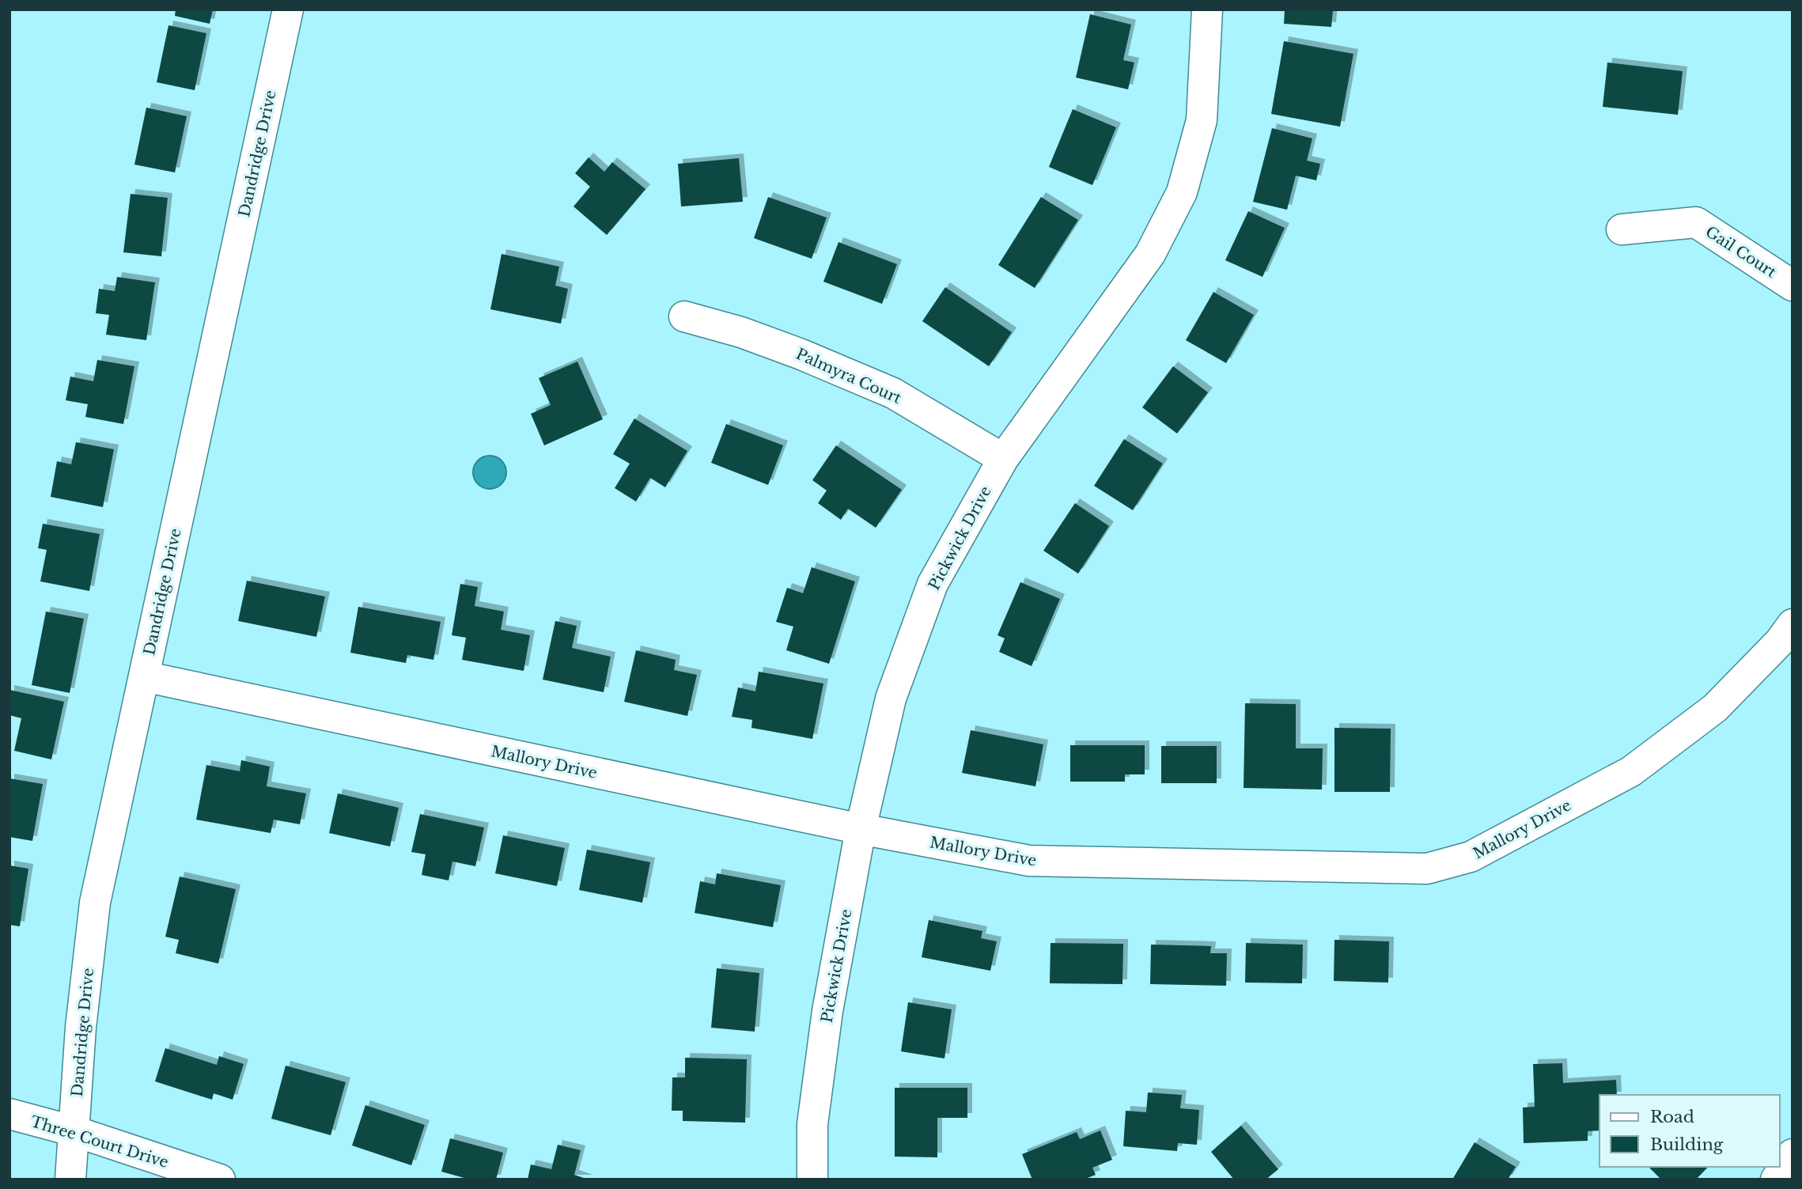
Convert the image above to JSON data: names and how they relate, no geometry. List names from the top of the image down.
{
  "streets": {
    "street": [
      "Dandridge Drive",
      "Gail Court",
      "Palmyra Court",
      "Pickwick Drive",
      "Mallory Drive",
      "Three Court Drive"
    ]
  },
  "crossings": [
    ["Dandridge Drive", "Mallory Drive"],
    ["Dandridge Drive", "Three Court Drive"],
    ["Palmyra Court", "Pickwick Drive"],
    ["Pickwick Drive", "Mallory Drive"]
  ],
  "legend": ["Road", "Building"]
}
